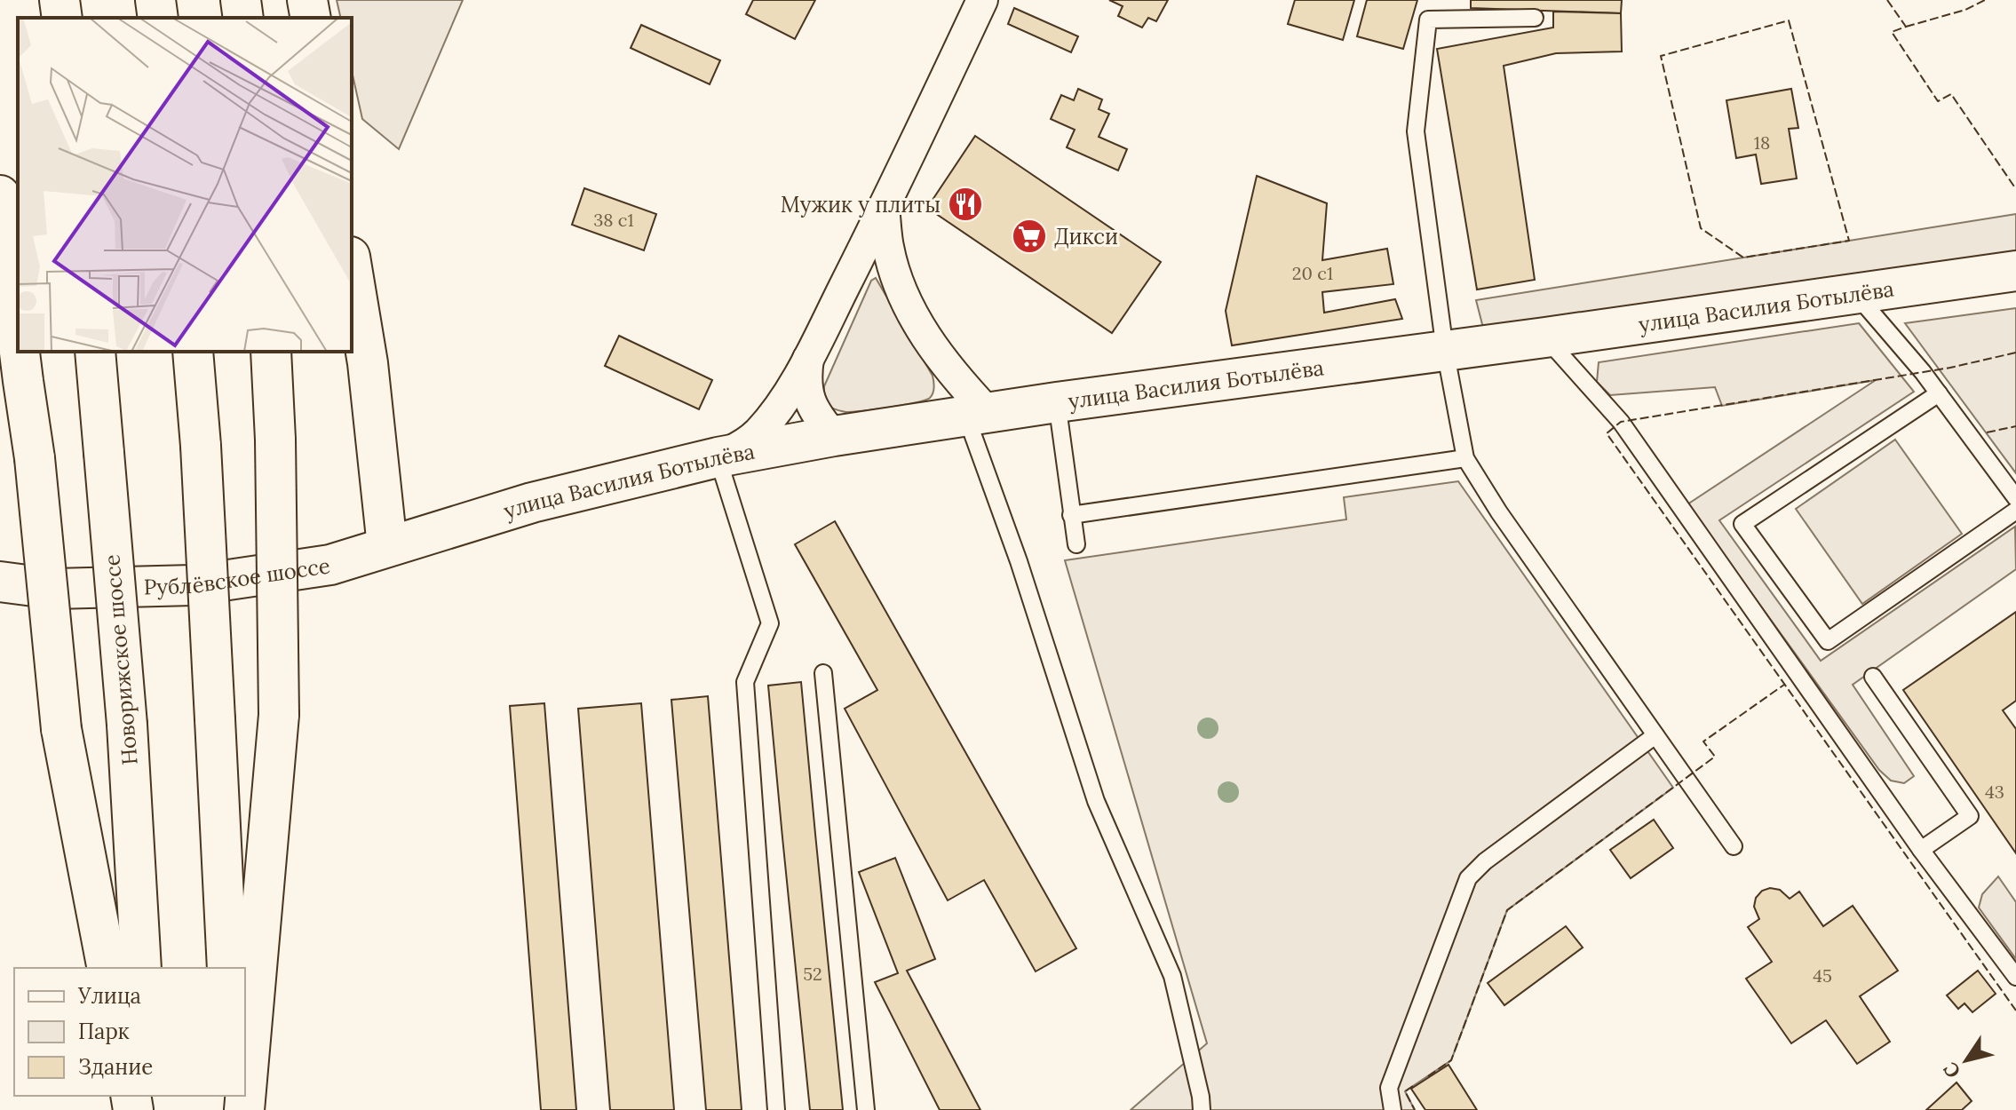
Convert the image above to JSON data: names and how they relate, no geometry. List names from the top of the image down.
{
  "streets": {
    "main road": ["улица Василия Ботылёва", "Рублёвское шоссе", "Новорижское шоссе"]
  },
  "crossings": [
    ["улица Василия Ботылёва", "Рублёвское шоссе"]
  ],
  "places": {
    "restaurant": ["Мужик у плиты"],
    "supermarket": ["Дикси"]
  },
  "house_numbers": [
    "18",
    "38 с1",
    "20 с1",
    "43",
    "52",
    "45"
  ],
  "legend": ["Улица", "Парк", "Здание"],
  "north": "bottom left"
}
